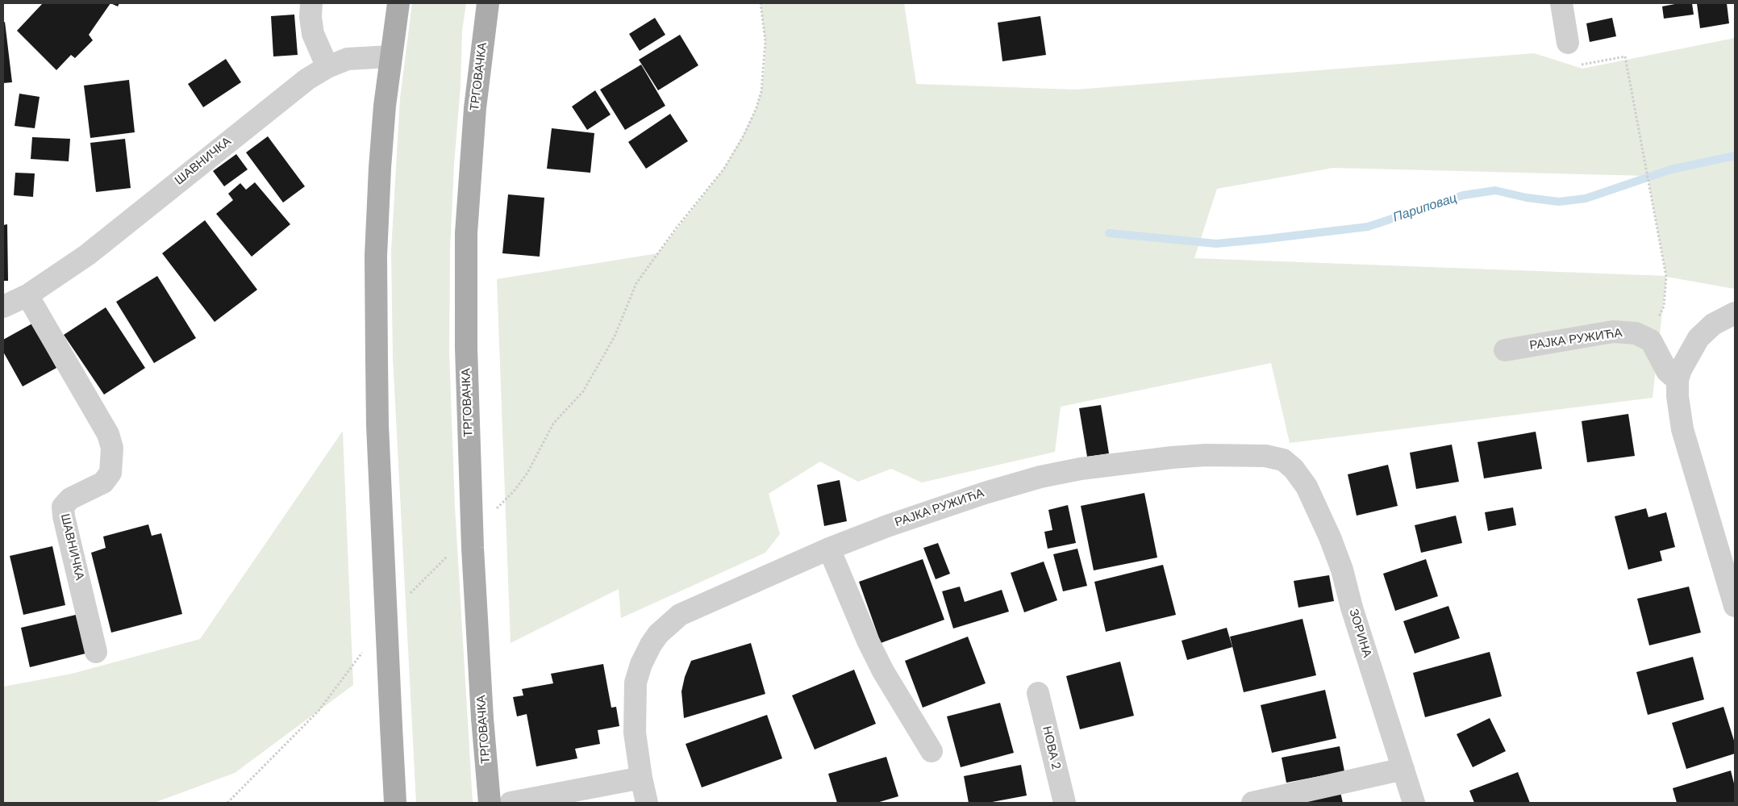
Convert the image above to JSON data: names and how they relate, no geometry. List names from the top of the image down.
{
  "streets": {
    "main road": ["ТРГОВАЧКА"],
    "street": [
      "ШАВНИЧКА",
      "РАЈКА РУЖИЋА",
      "ЗОРИНА",
      "НОВА 2"
    ]
  },
  "crossings": [
    ["РАЈКА РУЖИЋА", "ЗОРИНА"]
  ],
  "water": ["Париповац"]
}
